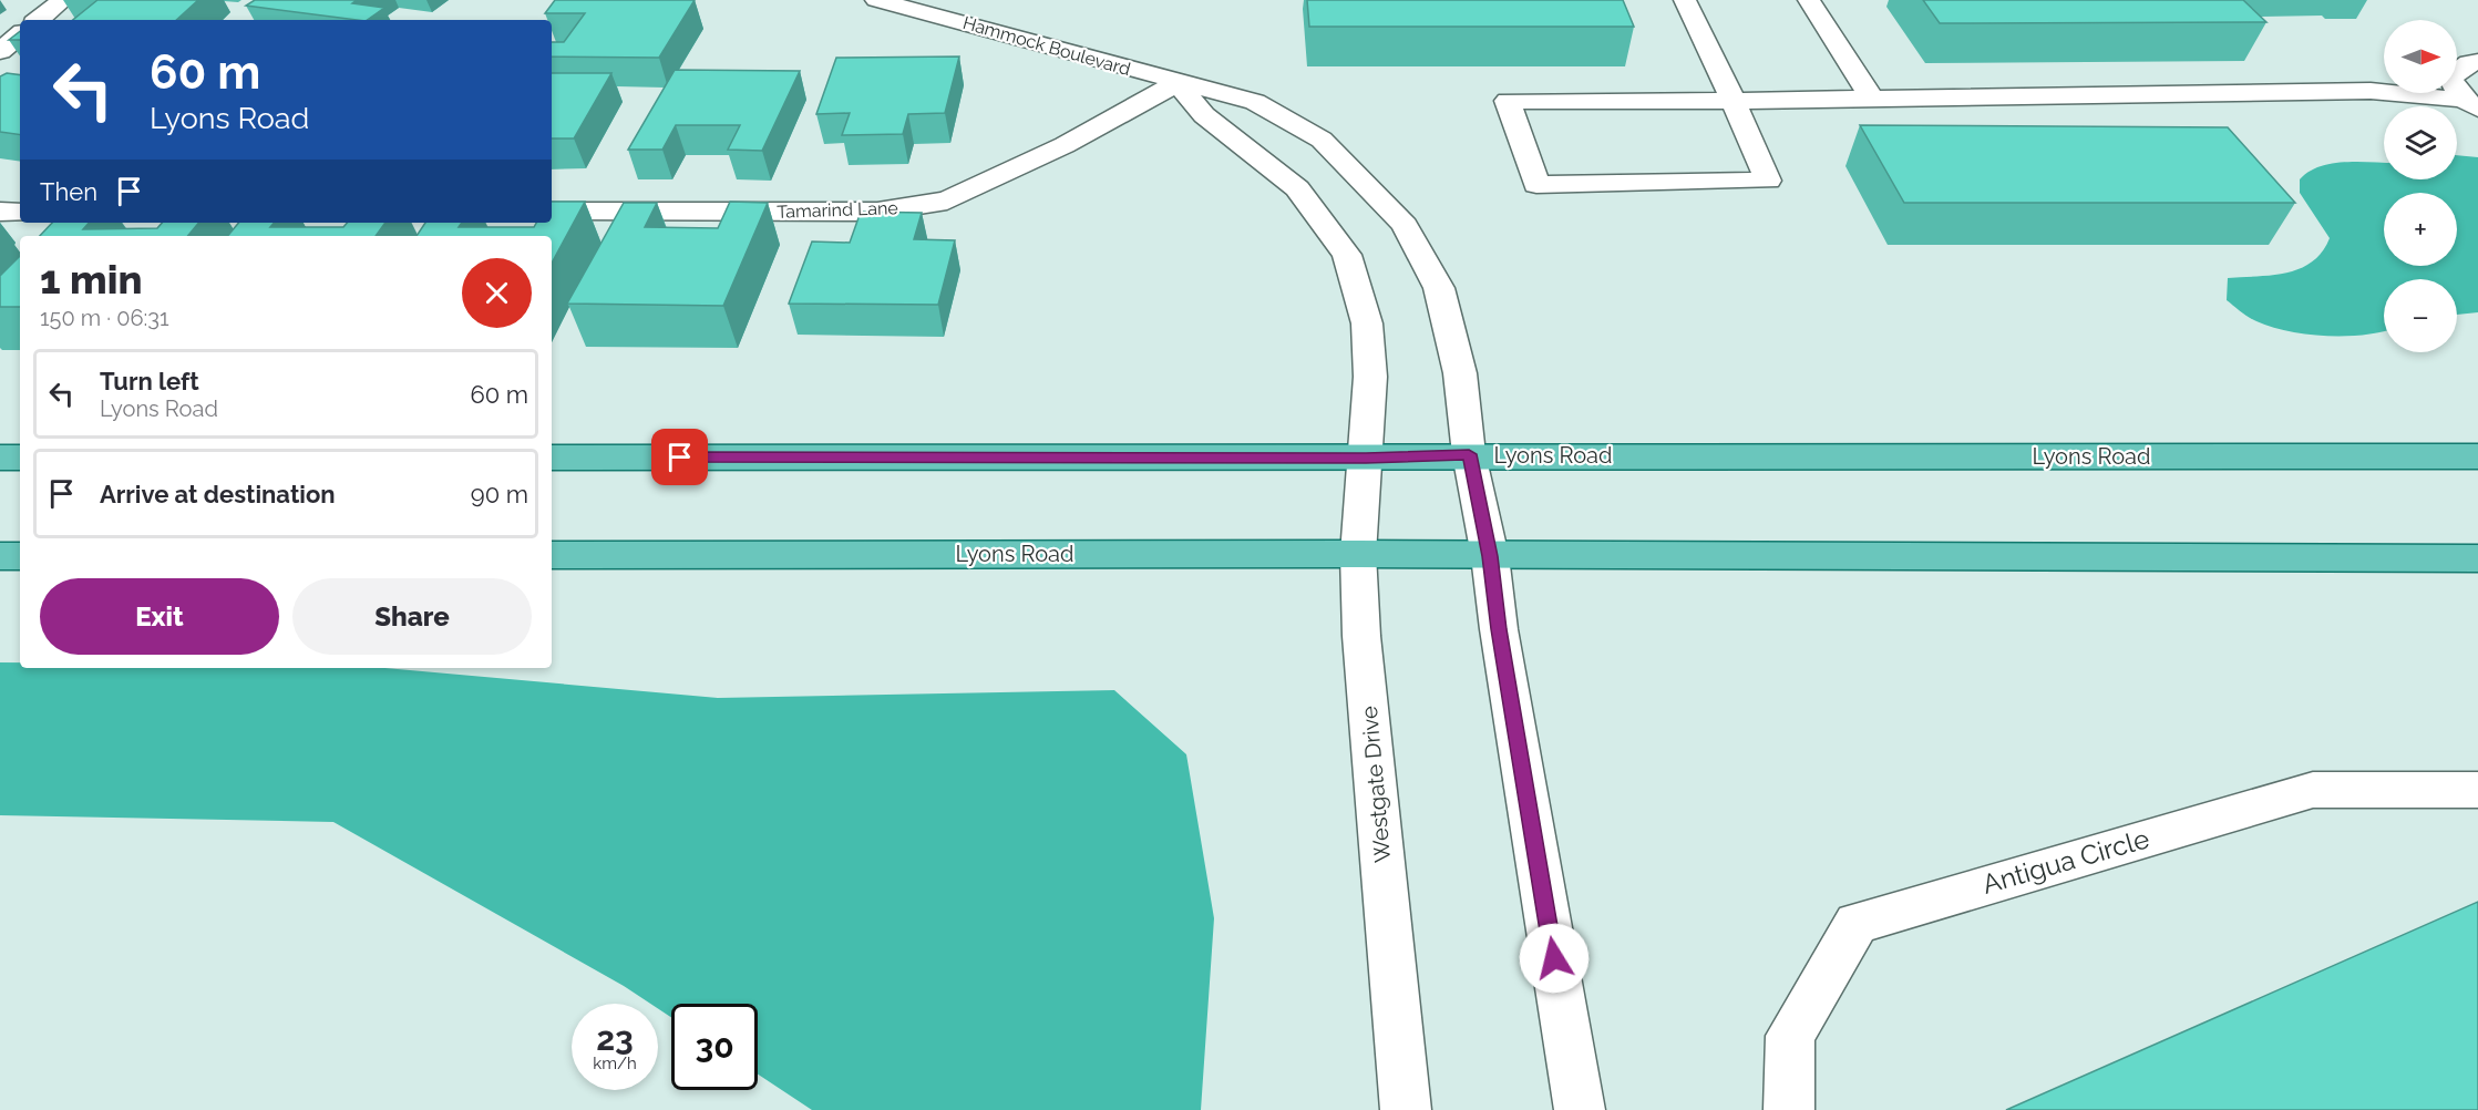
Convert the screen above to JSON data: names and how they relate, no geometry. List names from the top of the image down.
{
  "streets": {
    "main road": ["Lyons Road"],
    "street": [
      "Hammock Boulevard",
      "Tamarind Lane",
      "Westgate Drive",
      "Antigua Circle"
    ]
  },
  "crossings": [
    ["Hammock Boulevard", "Tamarind Lane"],
    ["Hammock Boulevard", "Lyons Road"],
    ["Lyons Road", "Westgate Drive"]
  ],
  "north": "right",
  "page": {
    "map_buttons": ["+", "−"],
    "turn": ["60 m", "Lyons Road"],
    "then": "Then",
    "heading": ["1 min", "150 m · 06:31"],
    "list": [
      {
        "name": "Turn left",
        "note": "Lyons Road",
        "value": "60 m"
      },
      {
        "name": "Arrive at destination",
        "value": "90 m"
      }
    ],
    "buttons": ["Exit", "Share"],
    "speed": "23 km/h",
    "limit": "30"
  }
}
